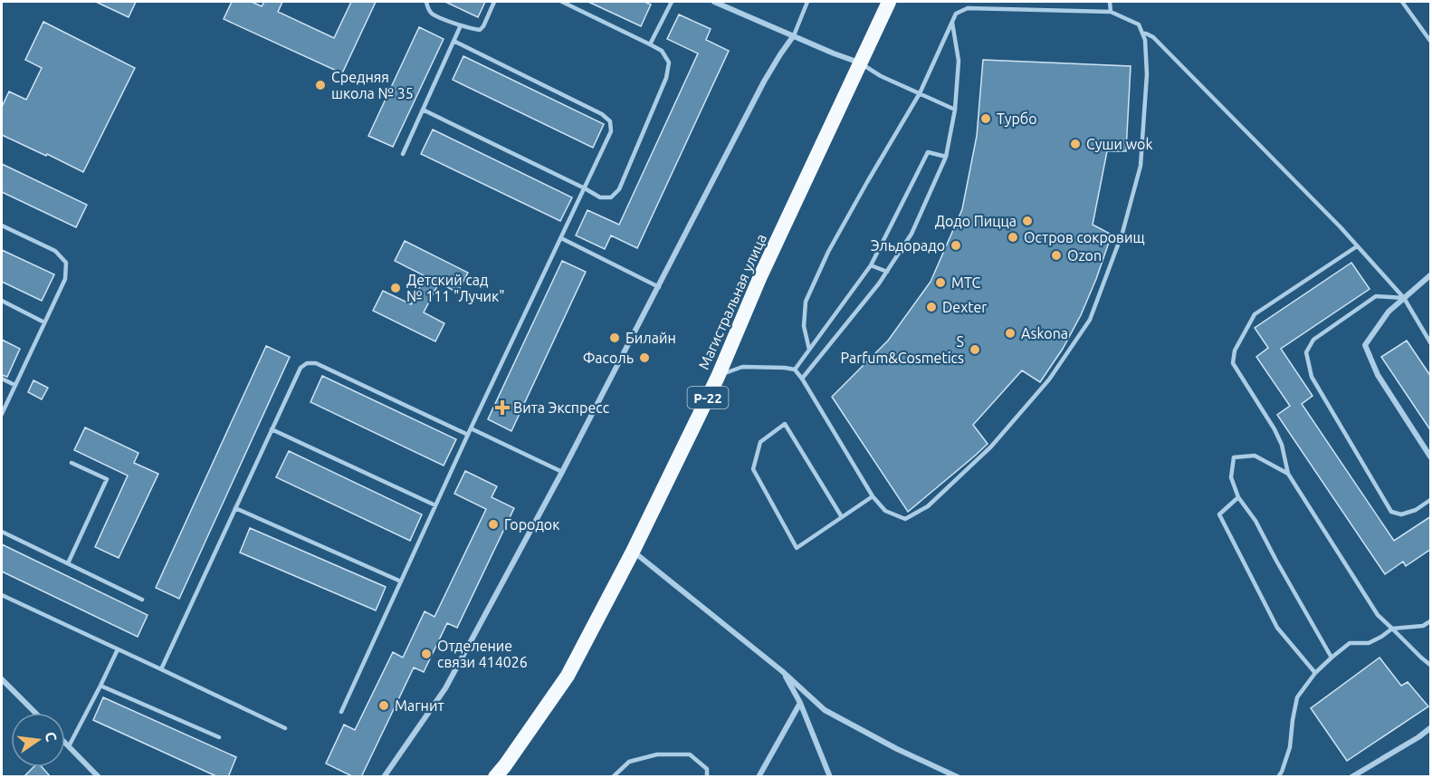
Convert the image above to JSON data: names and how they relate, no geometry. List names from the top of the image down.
{
  "streets": {
    "highway": ["Магистральная улица", "Р-22"]
  },
  "places": {
    "other": [
      "Средняя школа № 35",
      "Турбо",
      "Суши wok",
      "Додо Пицца",
      "Остров сокровищ",
      "Эльдорадо",
      "Ozon",
      "МТС",
      "Детский сад № 111 \"Лучик\"",
      "Dexter",
      "Askona",
      "Билайн",
      "S Parfum&Cosmetics",
      "Фасоль",
      "Городок",
      "Отделение связи 414026",
      "Магнит"
    ],
    "health": ["Вита Экспресс"]
  },
  "north": "right"
}
